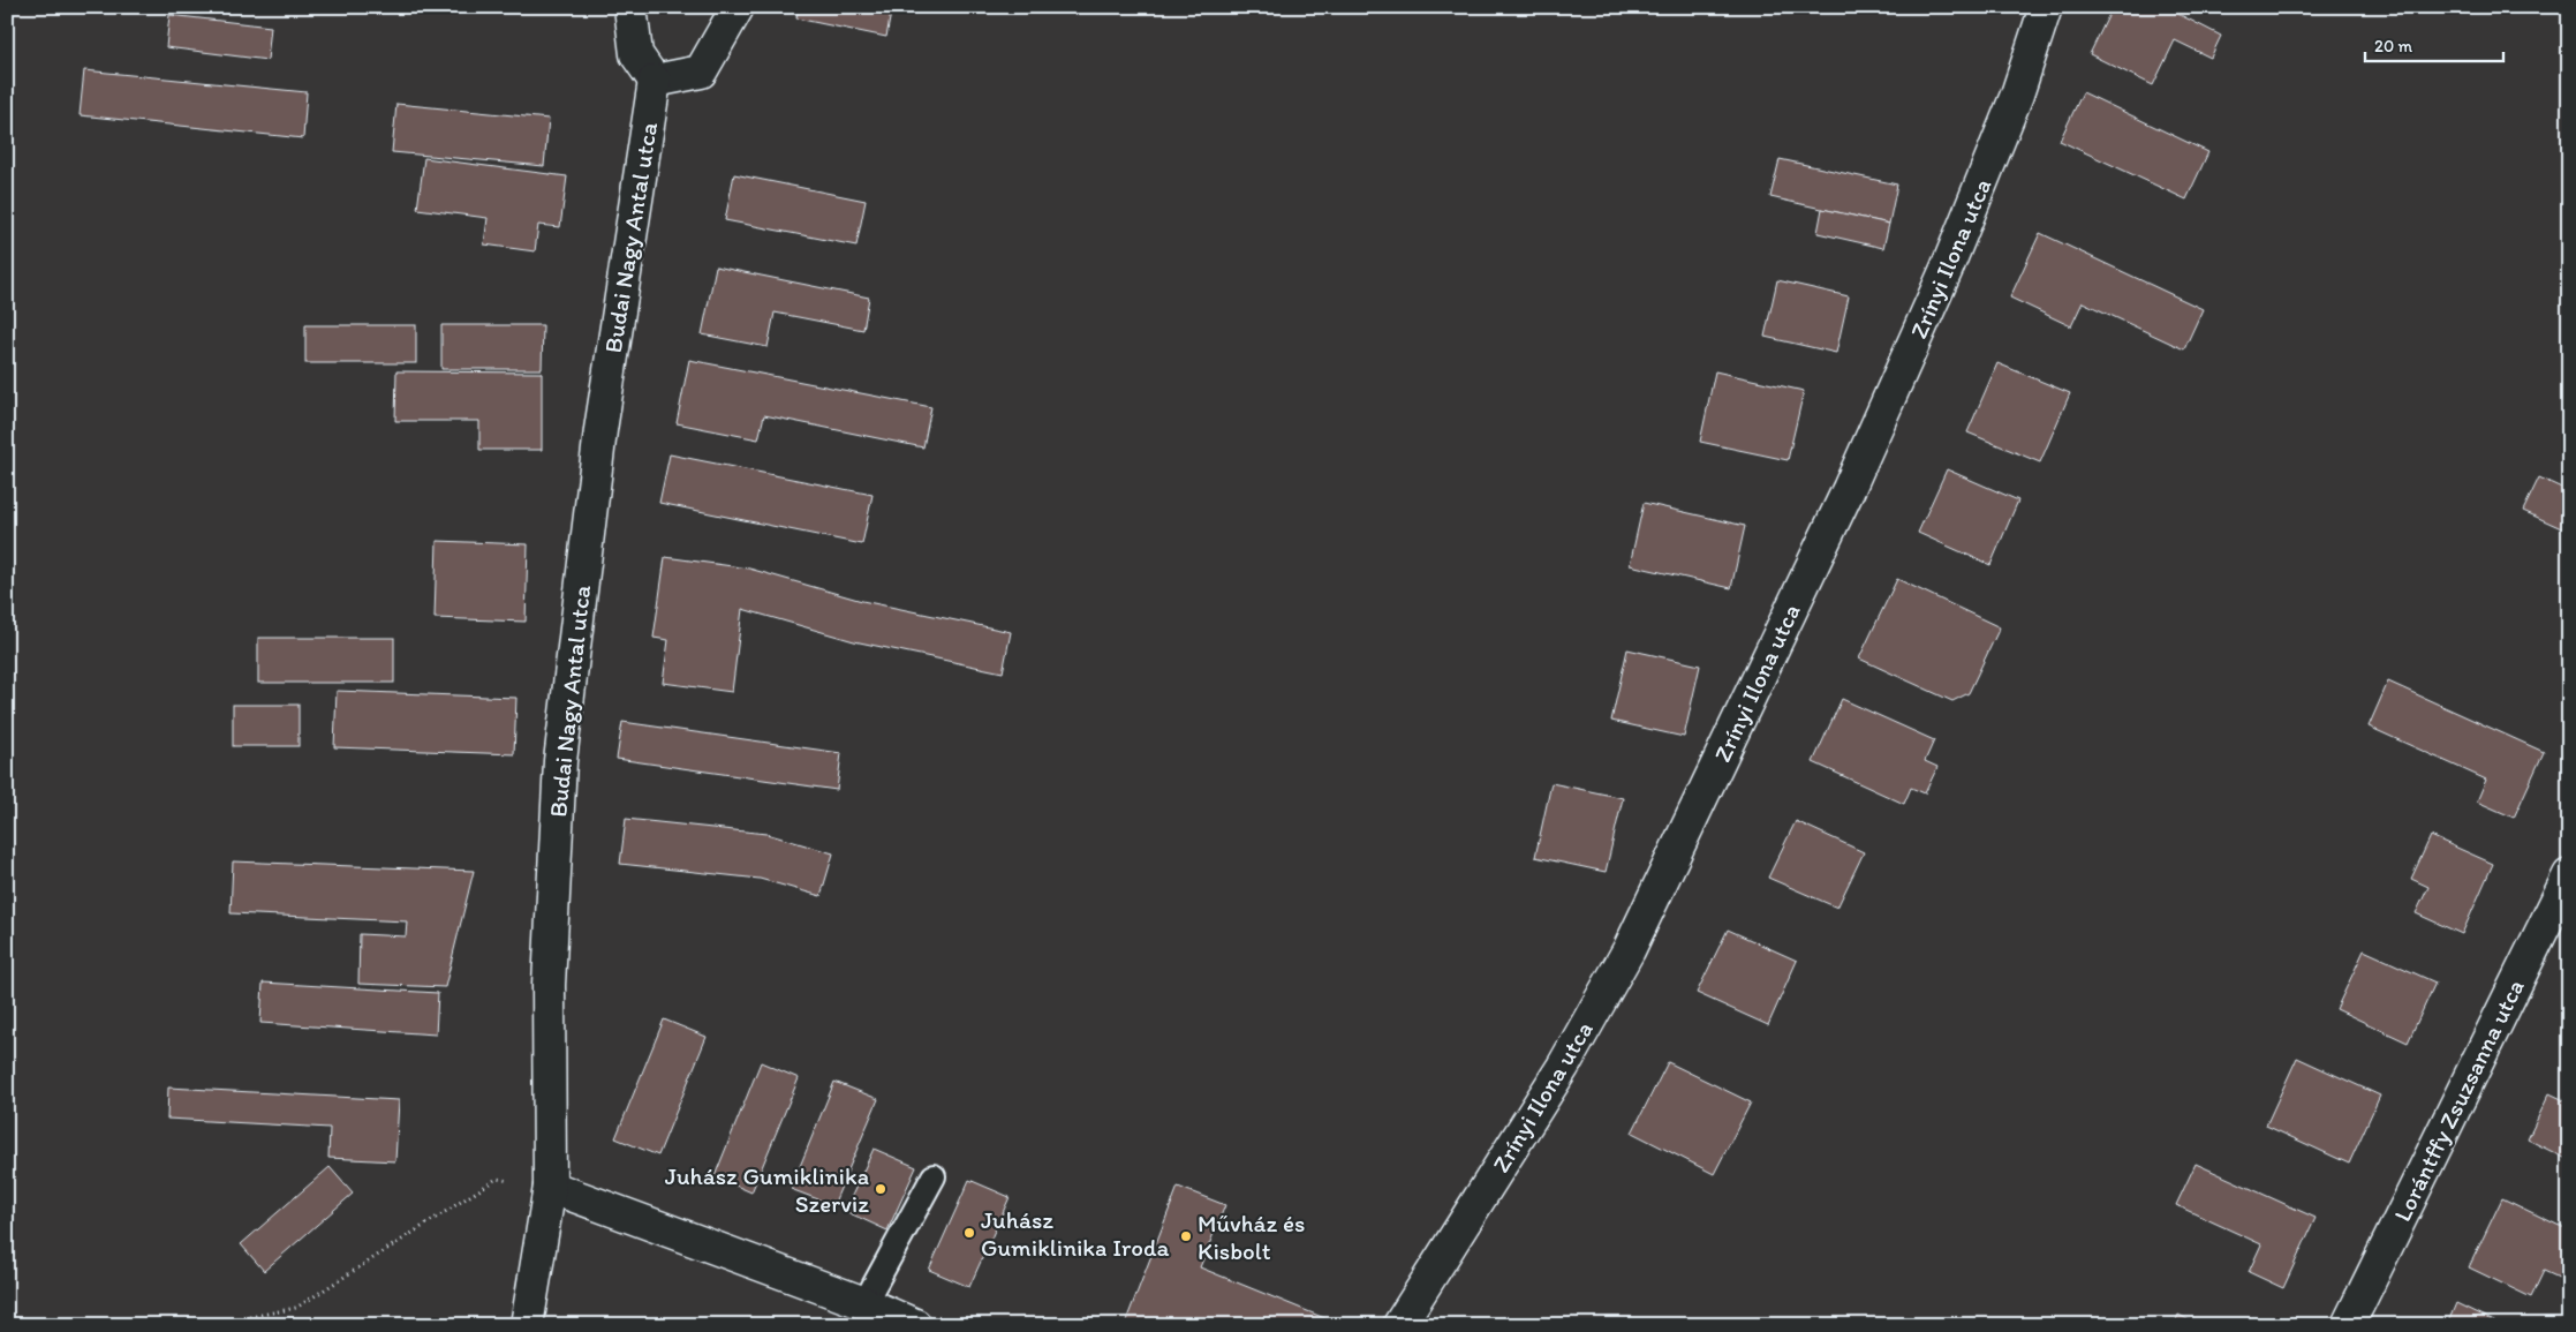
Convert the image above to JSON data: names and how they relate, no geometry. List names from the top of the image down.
{
  "streets": {
    "street": ["Budai Nagy Antal utca", "Zrínyi Ilona utca", "Lorántffy Zsuzsanna utca"]
  },
  "places": ["Juhász Gumiklinika Szerviz", "Juhász Gumiklinika Iroda", "Művház és Kisbolt"],
  "scale_bar": "20 m"
}
